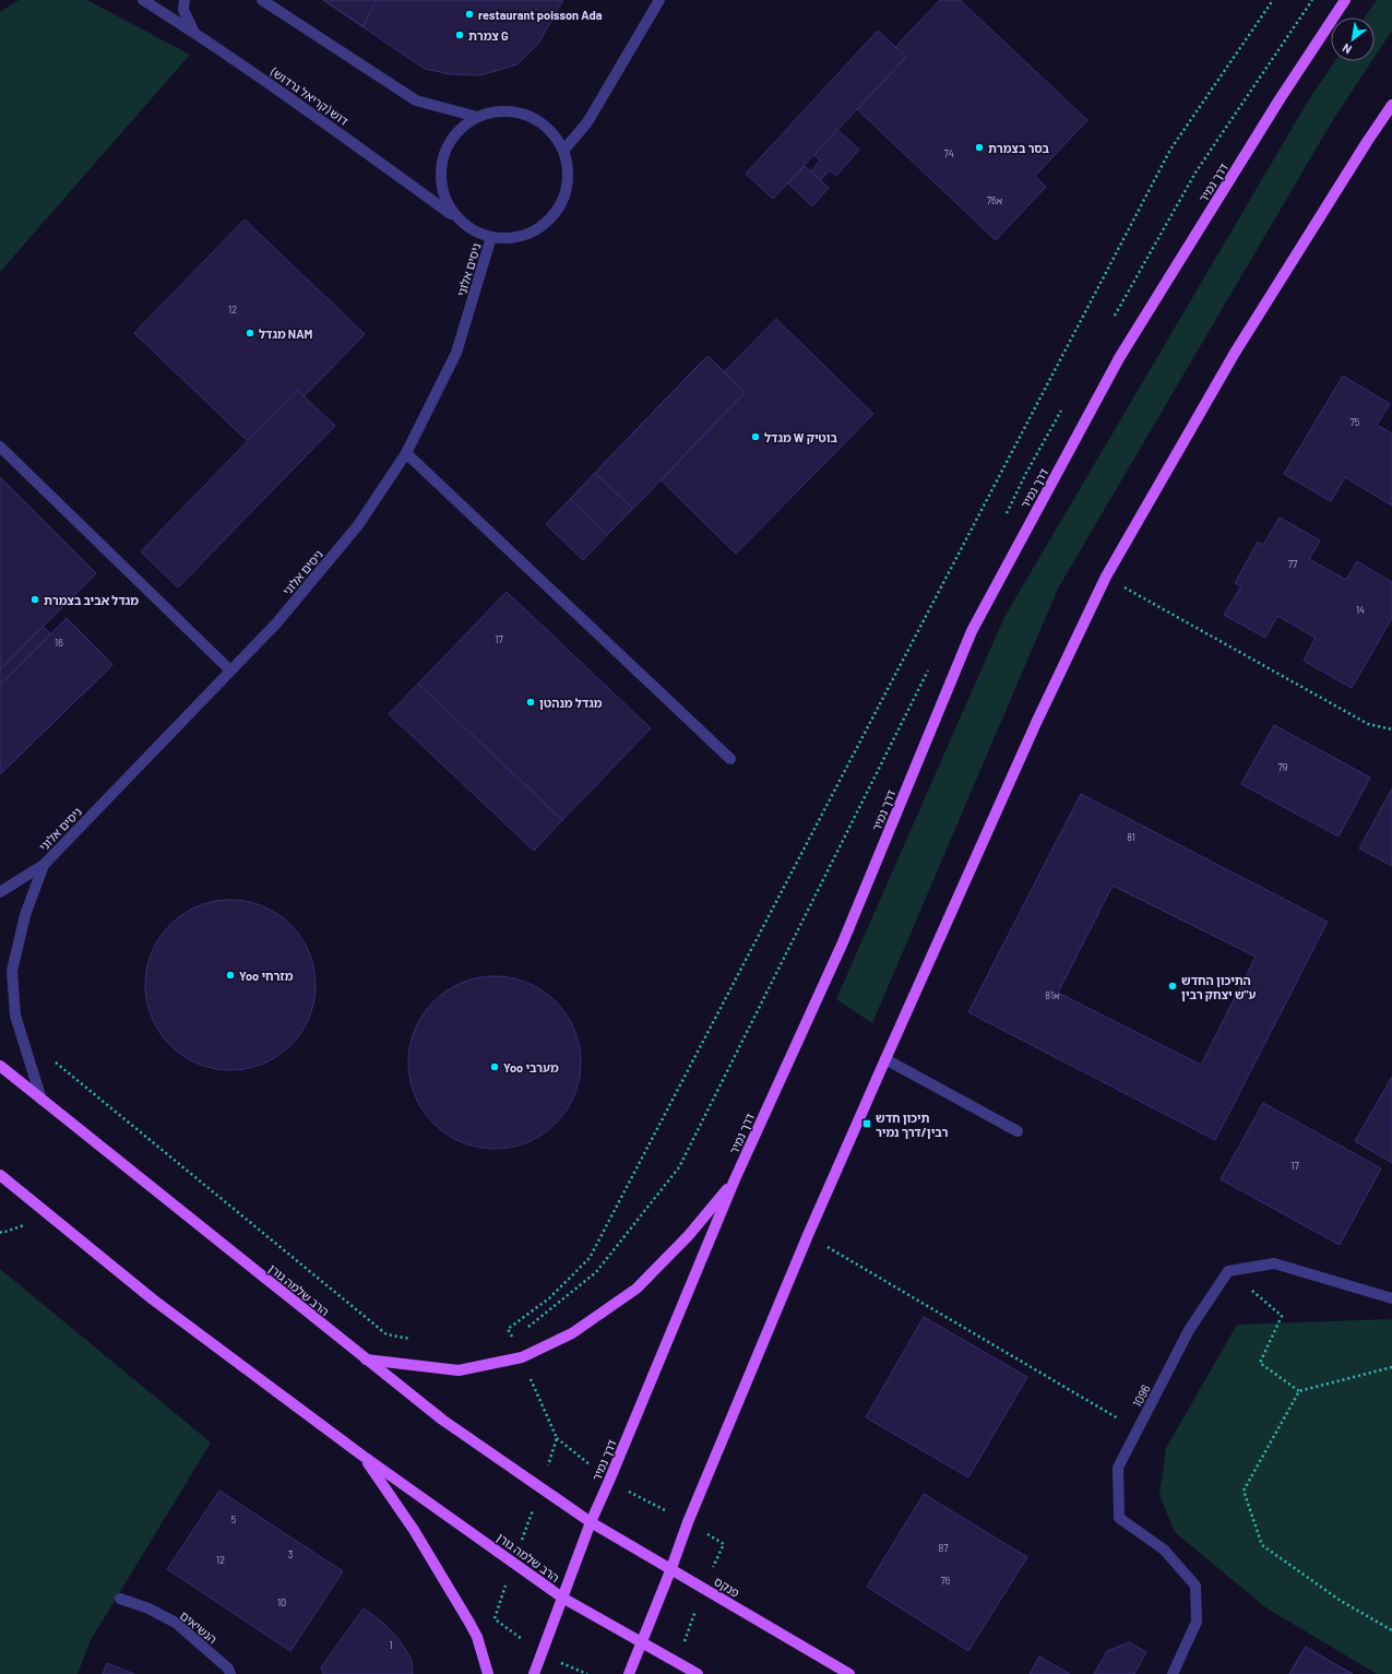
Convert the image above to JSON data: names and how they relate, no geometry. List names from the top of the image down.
{
  "streets": {
    "main road": ["דרך נמיר", "הרב שלמה גורן", "פנקס"],
    "street": [
      "דוש (קריאל גרדוש)",
      "ניסים אלוני",
      "1096",
      "הנשיאים"
    ]
  },
  "crossings": [
    ["דוש (קריאל גרדוש)", "ניסים אלוני"],
    ["דרך נמיר", "הרב שלמה גורן"],
    ["דרך נמיר", "פנקס"],
    ["ניסים אלוני", "הרב שלמה גורן"],
    ["הרב שלמה גורן", "פנקס"]
  ],
  "places": {
    "other": [
      "restaurant poisson Ada",
      "צמרת G",
      "בסר בצמרת",
      "מגדל NAM",
      "מגדל W בוטיק",
      "מגדל אביב בצמרת",
      "מגדל מנהטן",
      "Yoo מזרחי",
      "התיכון החדש ע\"ש יצחק רבין",
      "Yoo מערבי"
    ],
    "transit": ["תיכון חדש רבין/דרך נמיר"]
  },
  "house_numbers": [
    "74",
    "76א",
    "12",
    "75",
    "77",
    "14",
    "17",
    "16",
    "79",
    "81",
    "81א",
    "17",
    "5",
    "87",
    "3",
    "12",
    "76",
    "10",
    "1"
  ],
  "north": "bottom left"
}
